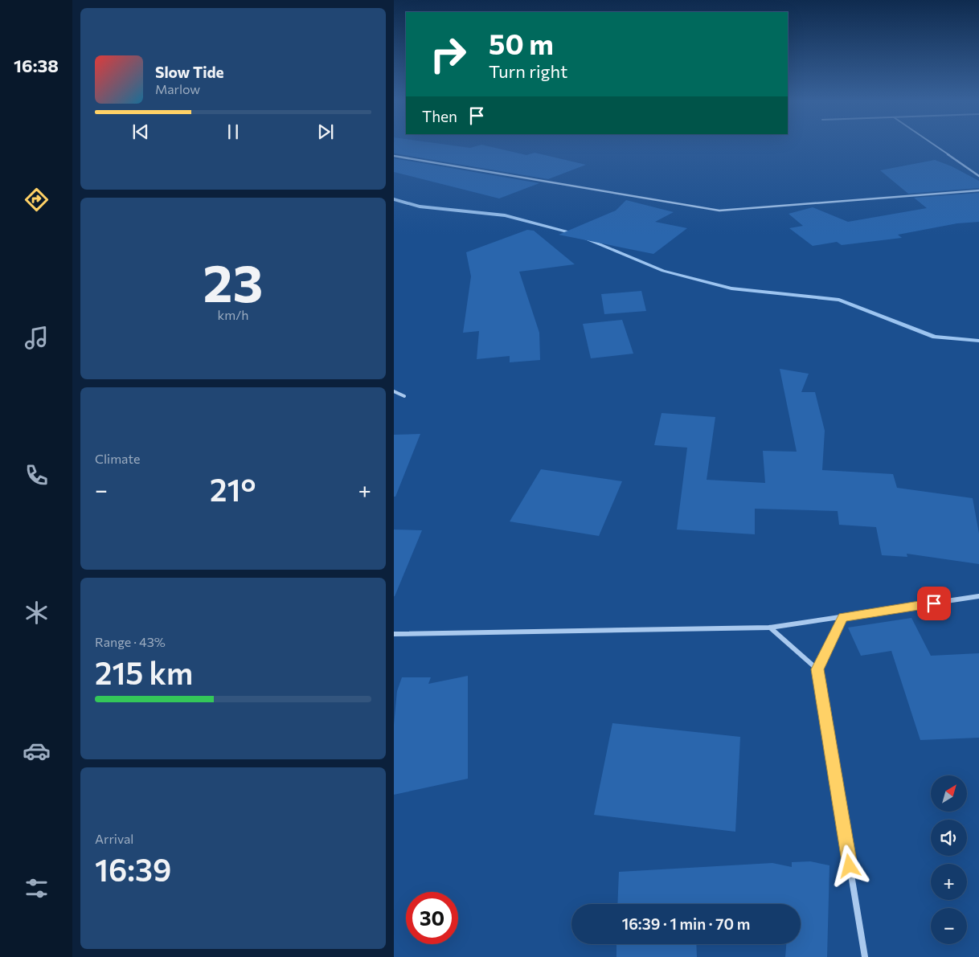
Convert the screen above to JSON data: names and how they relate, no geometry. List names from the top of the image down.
{
  "north": "top right",
  "page": {
    "tabs": "16:38",
    "turn": ["50 m", "Turn right"],
    "song": ["Slow Tide", "Marlow"],
    "then": "Then",
    "tile": [
      ["23", "km/h"],
      "Climate",
      ["Range · 43%", "215 km"],
      ["Arrival", "16:39"]
    ],
    "heat": ["−", "21°", "+"],
    "map_buttons": ["+", "−"],
    "limit": "30",
    "trip": "16:39 · 1 min · 70 m"
  }
}
